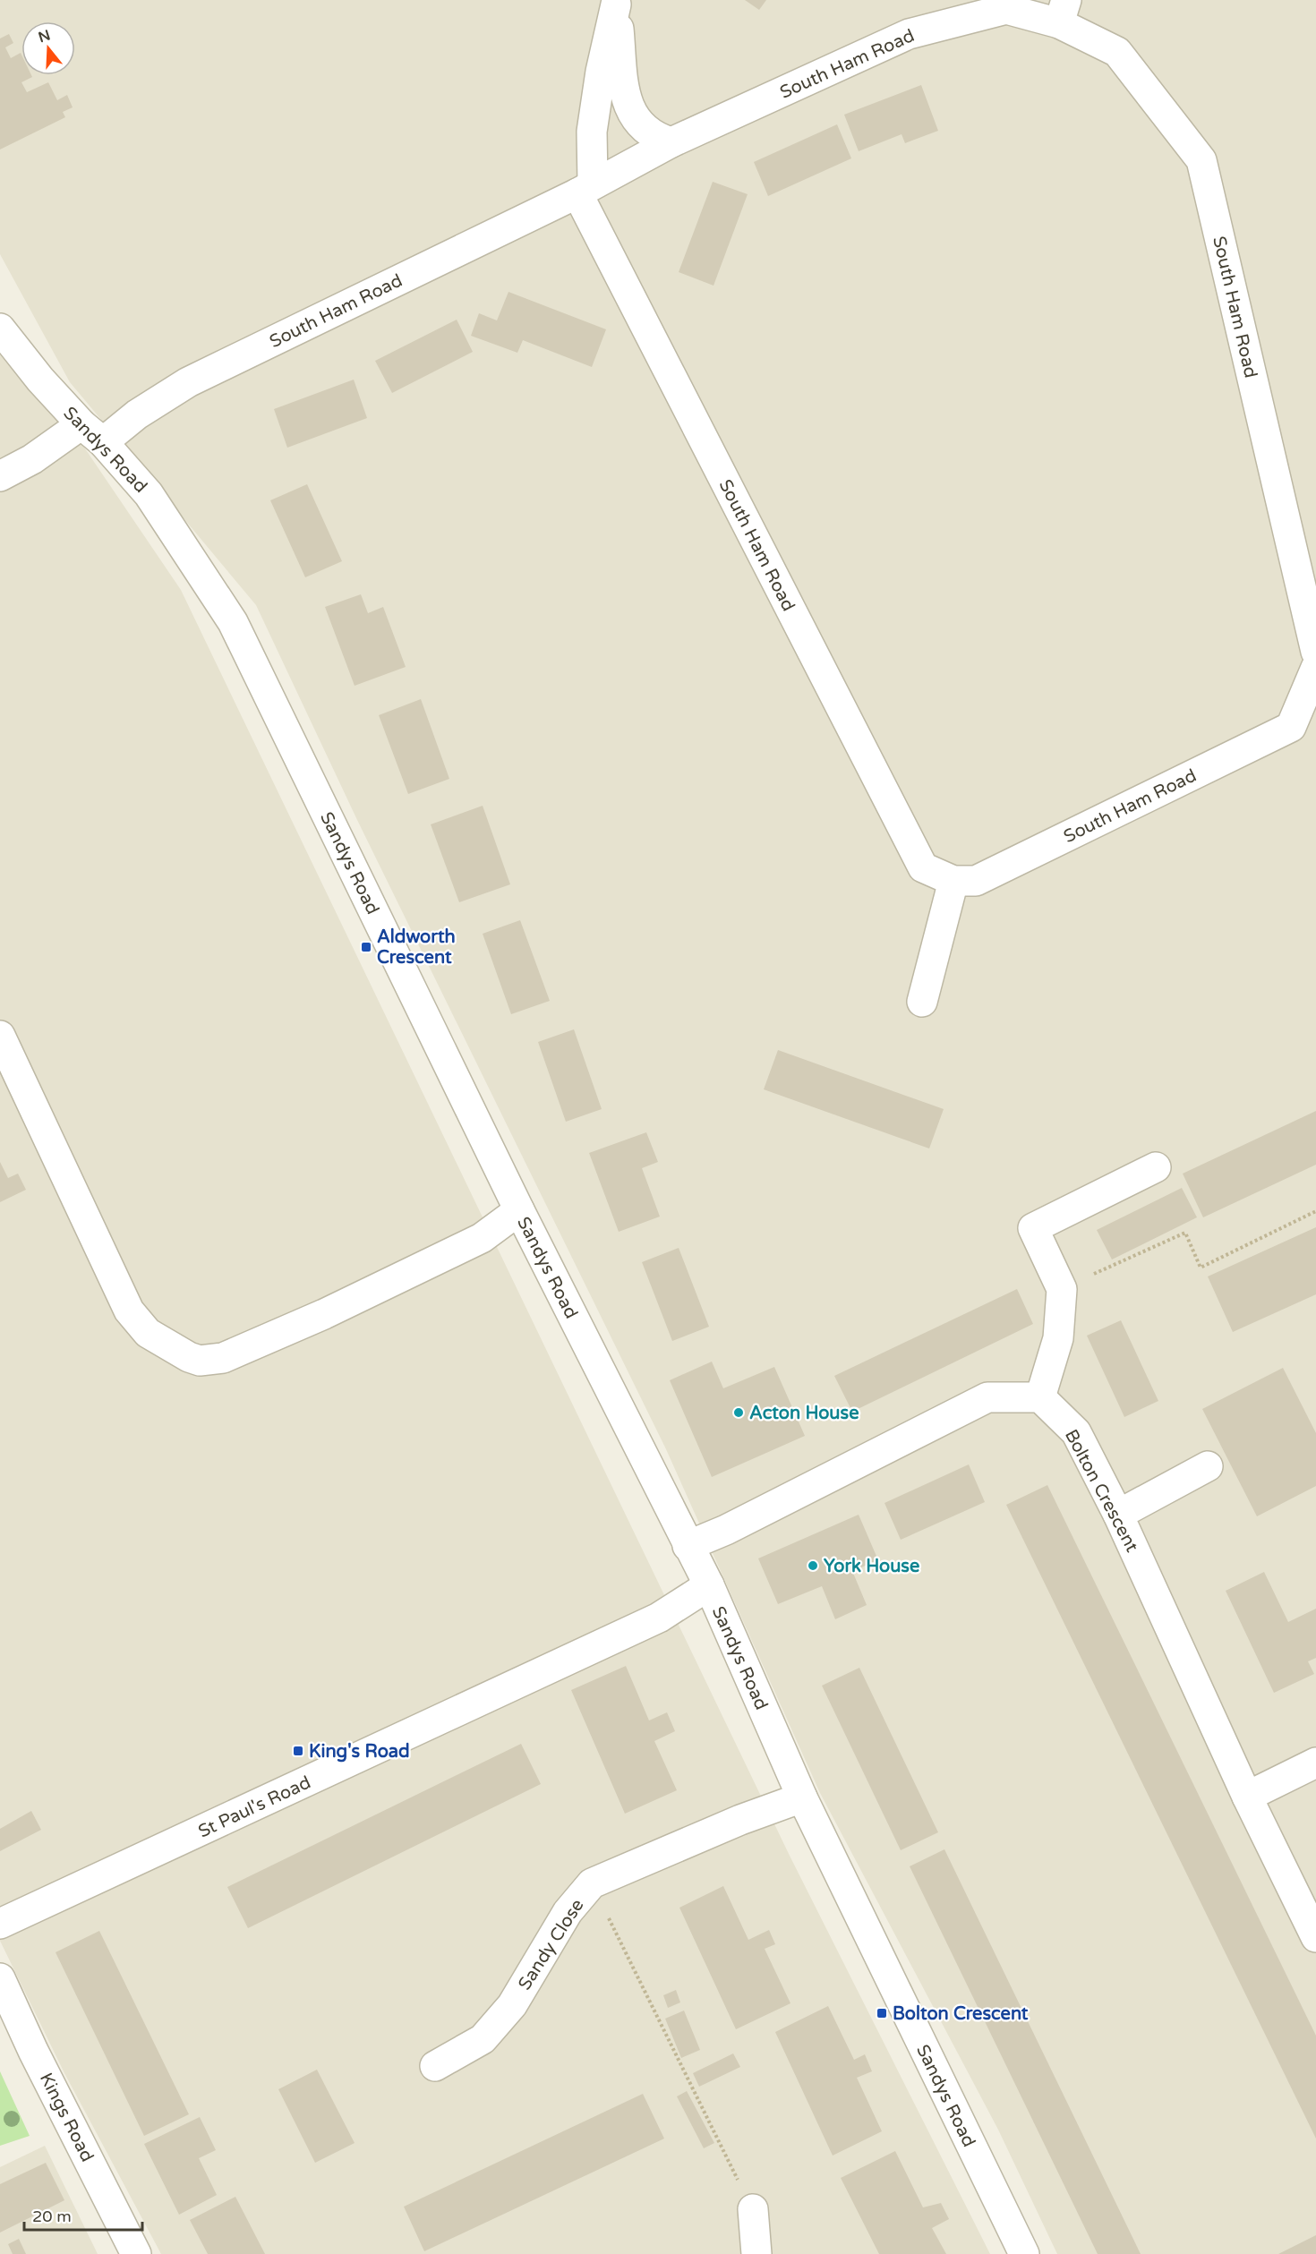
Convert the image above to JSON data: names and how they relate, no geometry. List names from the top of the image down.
{
  "streets": {
    "street": [
      "South Ham Road",
      "Sandys Road",
      "Bolton Crescent",
      "St Paul's Road",
      "Sandy Close",
      "Kings Road"
    ]
  },
  "crossings": [
    ["South Ham Road", "Sandys Road"],
    ["Sandys Road", "St Paul's Road"],
    ["Sandys Road", "Sandy Close"]
  ],
  "places": {
    "transit": ["Aldworth Crescent", "King's Road", "Bolton Crescent"],
    "other": ["Acton House", "York House"]
  },
  "scale_bar": "20 m",
  "north": "top"
}
